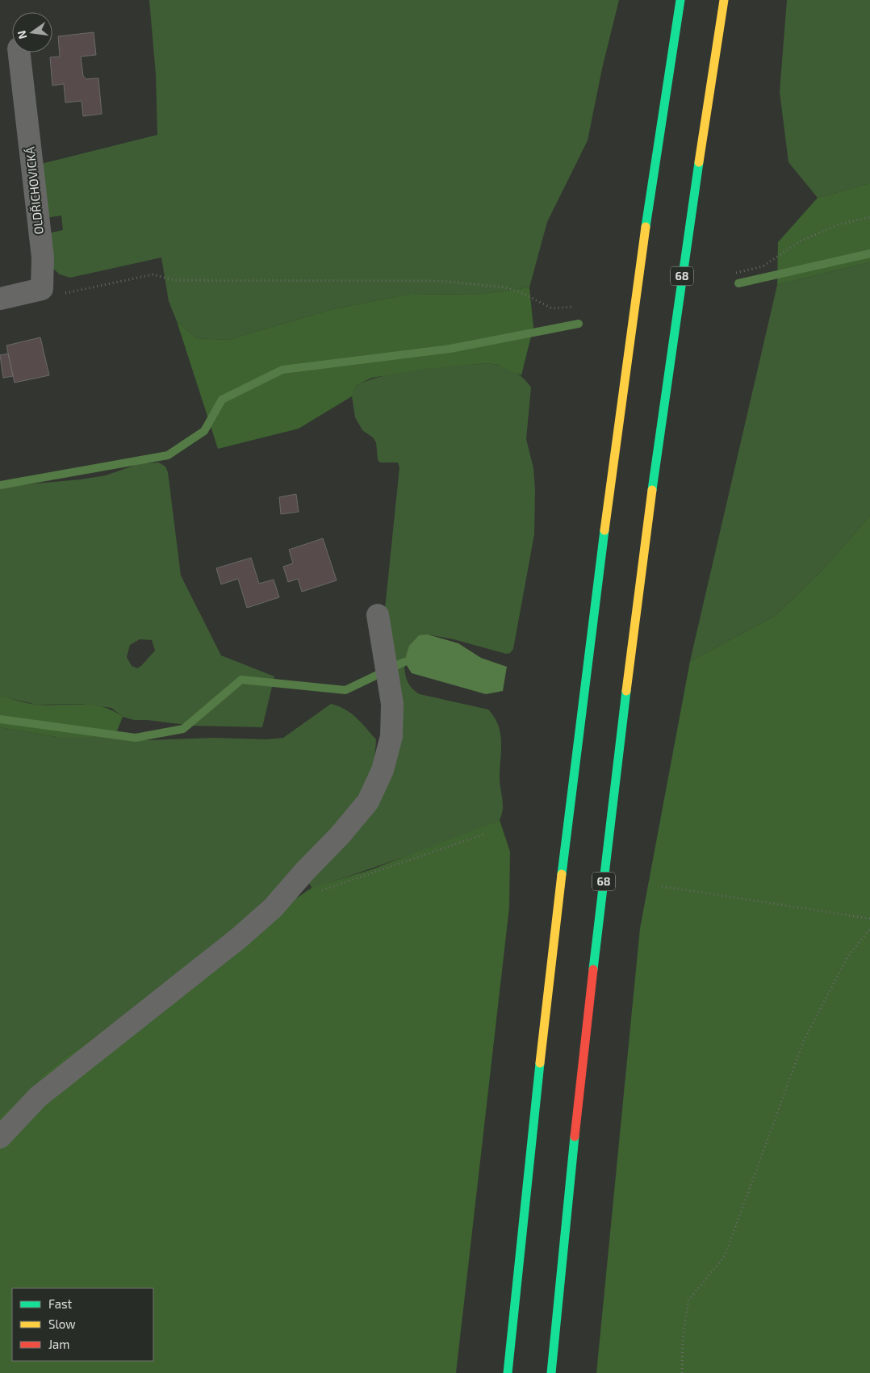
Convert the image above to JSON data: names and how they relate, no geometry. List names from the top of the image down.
{
  "streets": {
    "highway": ["68"],
    "street": ["OLDŘICHOVICKÁ"]
  },
  "legend": ["Fast", "Slow", "Jam"],
  "north": "left"
}
